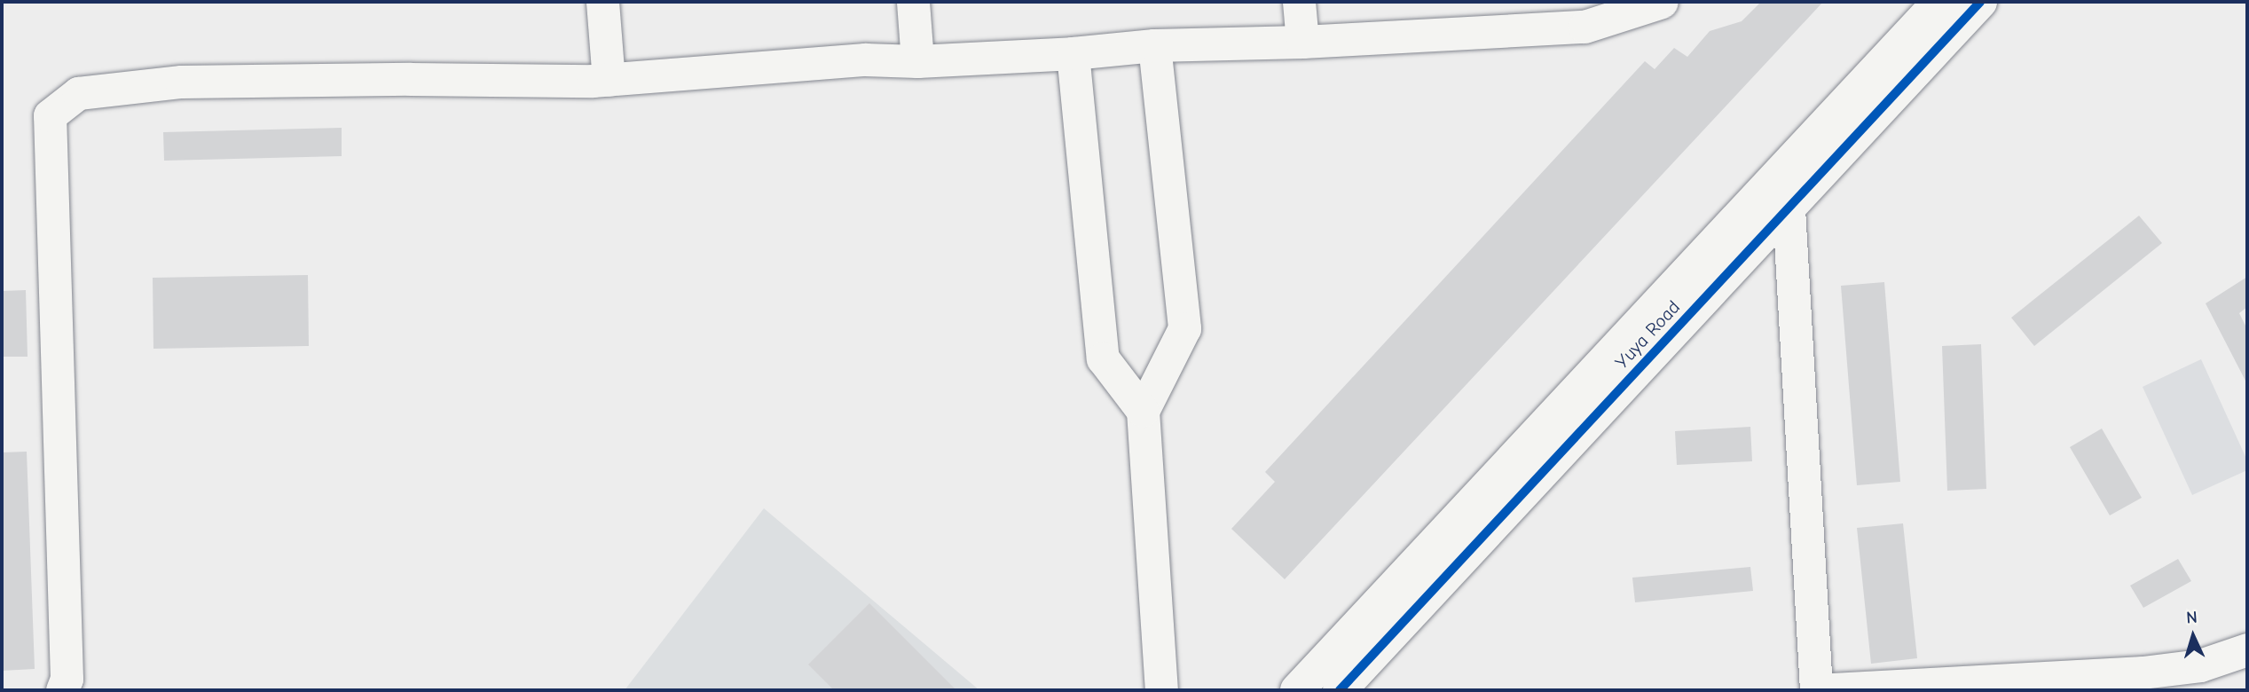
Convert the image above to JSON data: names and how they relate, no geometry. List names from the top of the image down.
{
  "streets": {
    "highway": ["Yuya Road"]
  },
  "north": "top"
}
